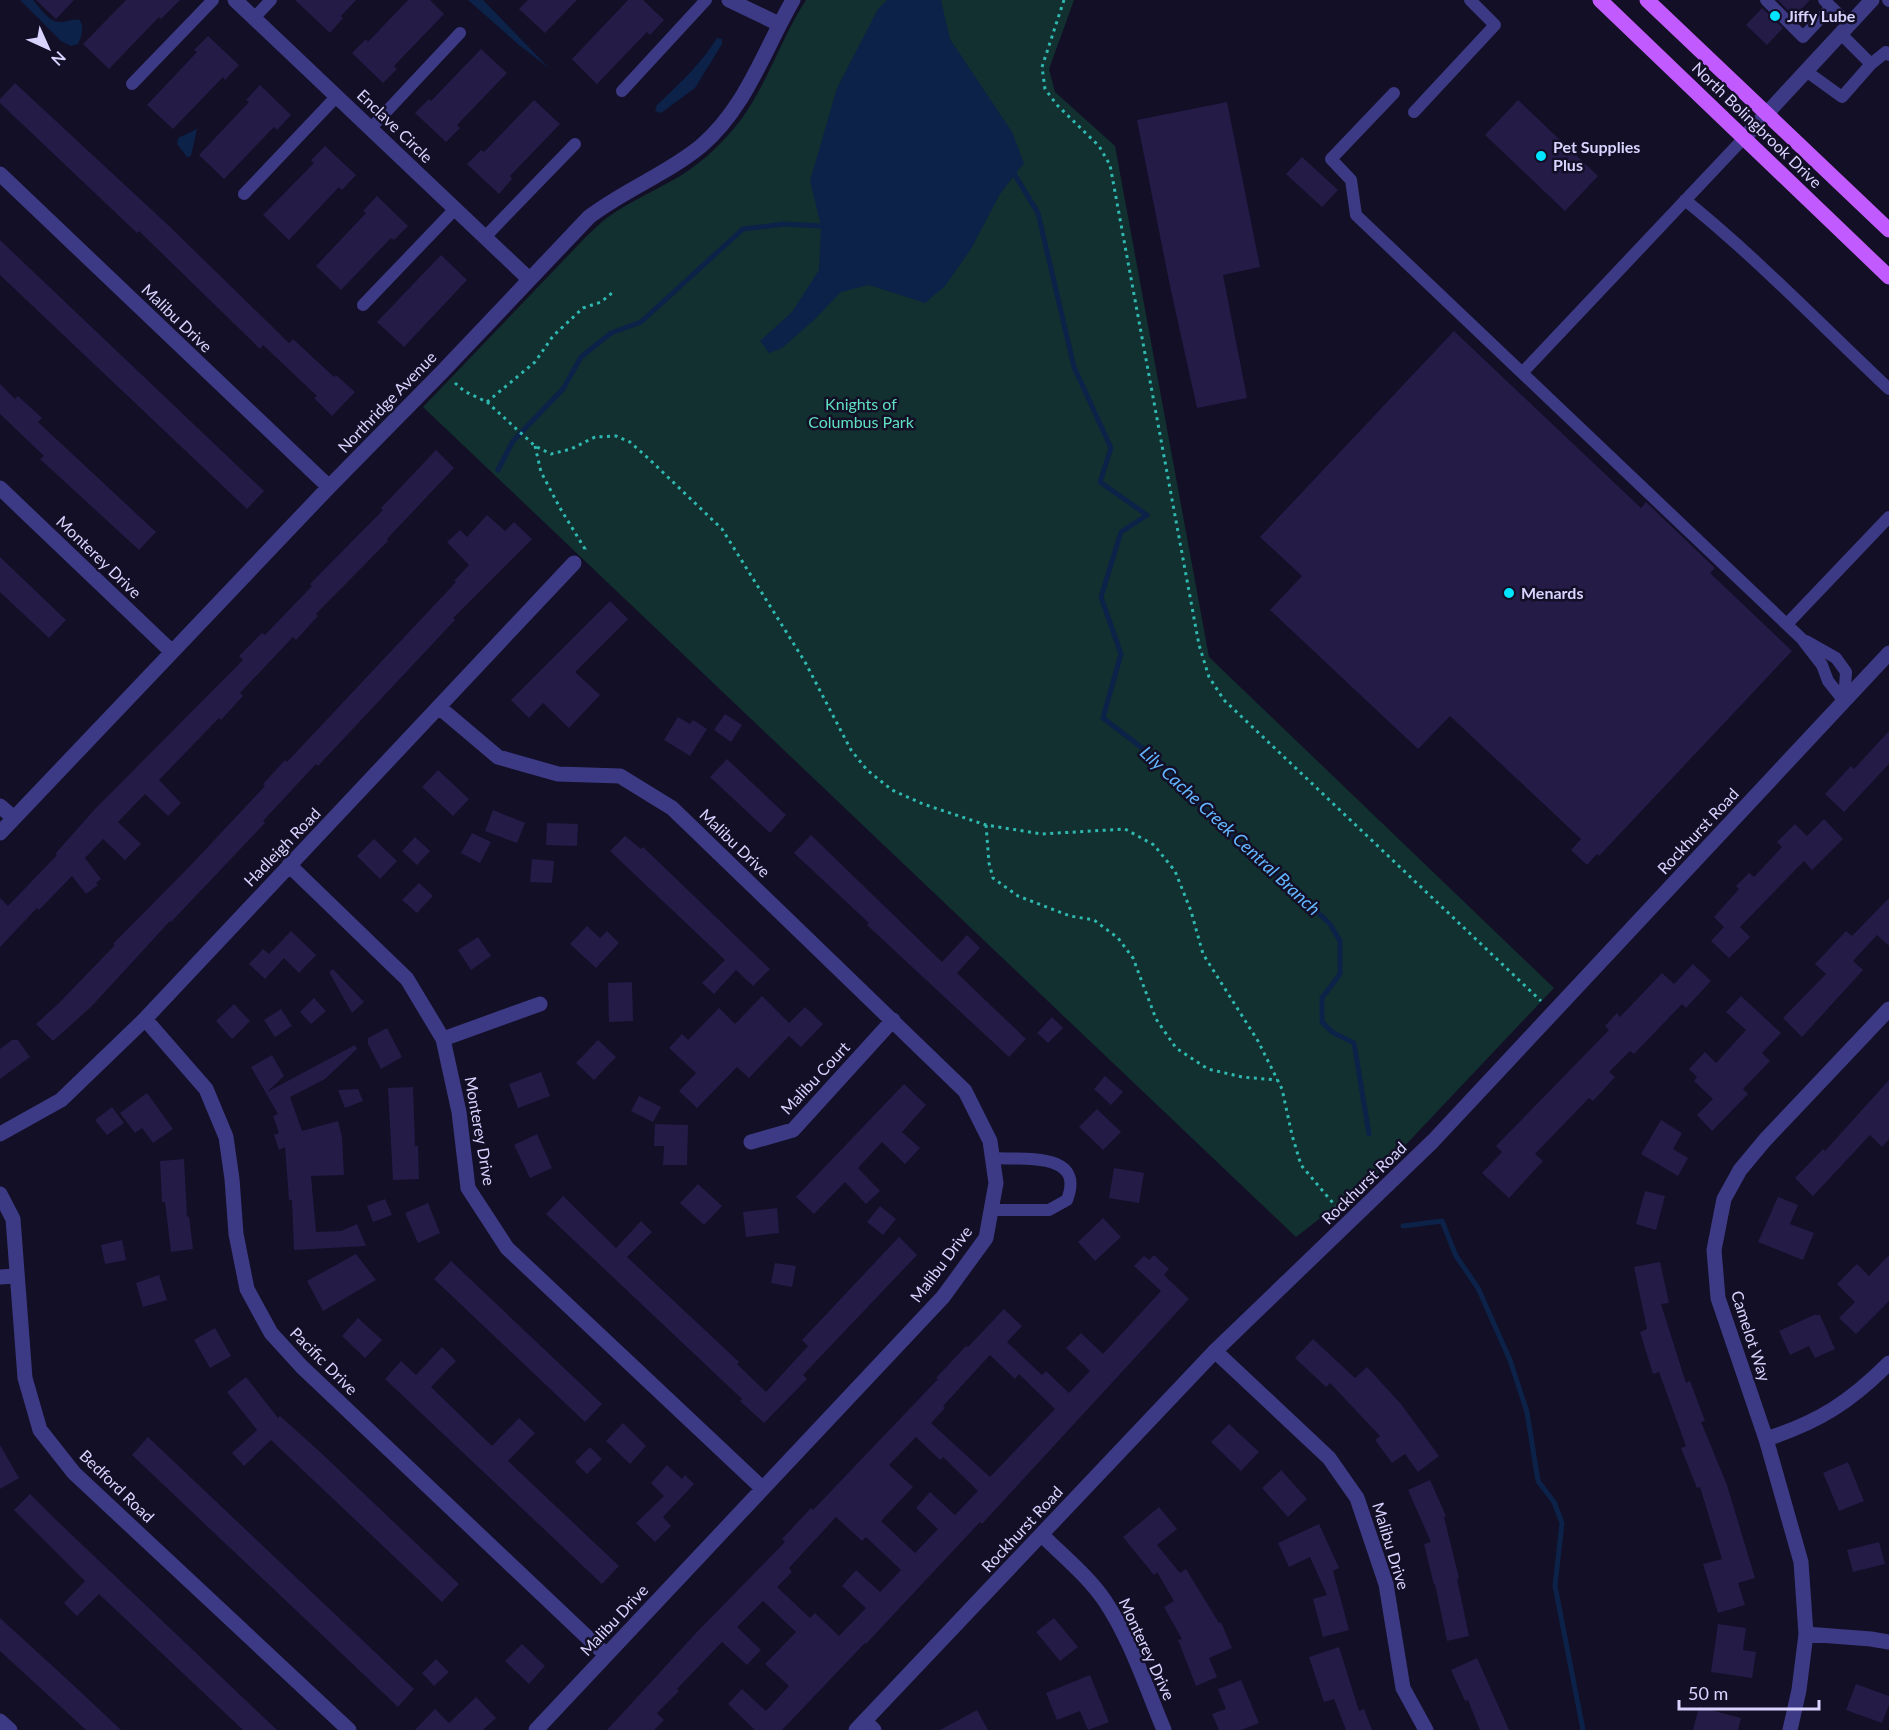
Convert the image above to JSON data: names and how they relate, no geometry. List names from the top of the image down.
{
  "streets": {
    "main road": ["North Bolingbrook Drive"],
    "street": [
      "Enclave Circle",
      "Malibu Drive",
      "Northridge Avenue",
      "Monterey Drive",
      "Rockhurst Road",
      "Hadleigh Road",
      "Malibu Court",
      "Camelot Way",
      "Pacific Drive",
      "Bedford Road"
    ]
  },
  "crossings": [
    ["Enclave Circle", "Northridge Avenue"],
    ["Malibu Drive", "Northridge Avenue"],
    ["Malibu Drive", "Monterey Drive"],
    ["Malibu Drive", "Rockhurst Road"],
    ["Malibu Drive", "Hadleigh Road"],
    ["Malibu Drive", "Malibu Court"],
    ["Malibu Drive", "Pacific Drive"],
    ["Northridge Avenue", "Monterey Drive"],
    ["Monterey Drive", "Rockhurst Road"],
    ["Monterey Drive", "Hadleigh Road"],
    ["Hadleigh Road", "Pacific Drive"]
  ],
  "water": ["Lily Cache Creek Central Branch"],
  "parks": ["Knights of Columbus Park"],
  "places": ["Jiffy Lube", "Pet Supplies Plus", "Menards"],
  "scale_bar": "50 m",
  "north": "bottom right"
}
